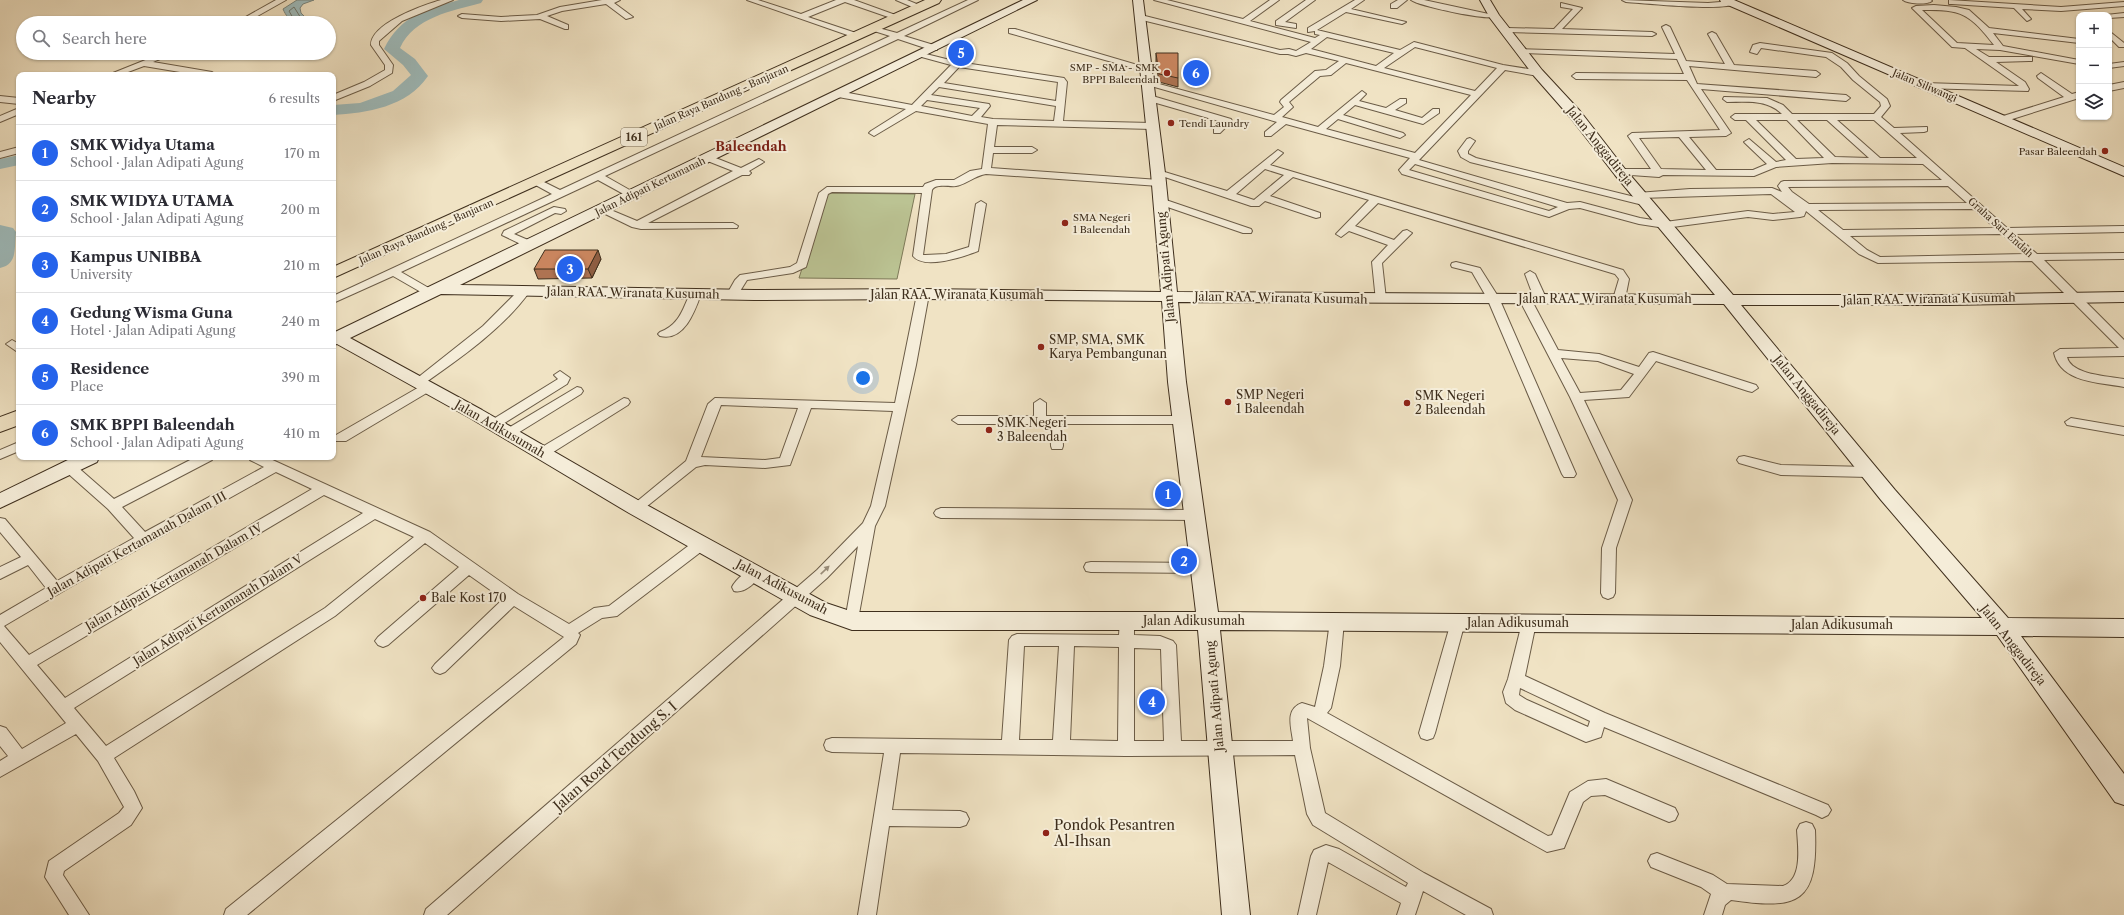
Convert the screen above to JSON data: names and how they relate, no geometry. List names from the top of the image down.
{
  "streets": {
    "main road": [
      "Jalan Siliwangi",
      "Jalan Raya Bandung - Banjaran",
      "161",
      "Jalan Anggadireja",
      "Jalan Adipati Kertamanah",
      "Jalan Adipati Agung",
      "Jalan RAA. Wiranata Kusumah",
      "Jalan Adikusumah"
    ],
    "street": [
      "Graha Sari Endah",
      "Jalan Adipati Kertamanah Dalam III",
      "Jalan Adipati Kertamanah Dalam IV",
      "Jalan Adipati Kertamanah Dalam V",
      "Jalan Road Tendung S. I"
    ]
  },
  "crossings": [
    ["Jalan Anggadireja", "Jalan RAA. Wiranata Kusumah"],
    ["Jalan Anggadireja", "Jalan Adikusumah"],
    ["Jalan Adipati Kertamanah", "Jalan RAA. Wiranata Kusumah"],
    ["Jalan Adipati Kertamanah", "Jalan Adikusumah"],
    ["Graha Sari Endah", "Jalan RAA. Wiranata Kusumah"],
    ["Jalan Adipati Agung", "Jalan RAA. Wiranata Kusumah"],
    ["Jalan Adipati Agung", "Jalan Adikusumah"],
    ["Jalan Adikusumah", "Jalan Road Tendung S. I"]
  ],
  "districts": ["Baleendah"],
  "places": [
    "SMP - SMA - SMK BPPI Baleendah",
    "Tendi Laundry",
    "Pasar Baleendah",
    "SMA Negeri 1 Baleendah",
    "SMP, SMA, SMK Karya Pembangunan",
    "SMP Negeri 1 Baleendah",
    "SMK Negeri 2 Baleendah",
    "SMK Negeri 3 Baleendah",
    "Bale Kost 170",
    "Pondok Pesantren Al-Ihsan"
  ],
  "page": {
    "map_buttons": ["+", "−"],
    "search": "Search here",
    "pins": [
      "5",
      "6",
      "3",
      "1",
      "2",
      "4"
    ],
    "heading": ["Nearby", "6 results"],
    "list": [
      {
        "mark": "1",
        "name": "SMK Widya Utama",
        "note": "School · Jalan Adipati Agung",
        "value": "170 m"
      },
      {
        "mark": "2",
        "name": "SMK WIDYA UTAMA",
        "note": "School · Jalan Adipati Agung",
        "value": "200 m"
      },
      {
        "mark": "3",
        "name": "Kampus UNIBBA",
        "note": "University",
        "value": "210 m"
      },
      {
        "mark": "4",
        "name": "Gedung Wisma Guna",
        "note": "Hotel · Jalan Adipati Agung",
        "value": "240 m"
      },
      {
        "mark": "5",
        "name": "Residence",
        "note": "Place",
        "value": "390 m"
      },
      {
        "mark": "6",
        "name": "SMK BPPI Baleendah",
        "note": "School · Jalan Adipati Agung",
        "value": "410 m"
      }
    ]
  }
}
